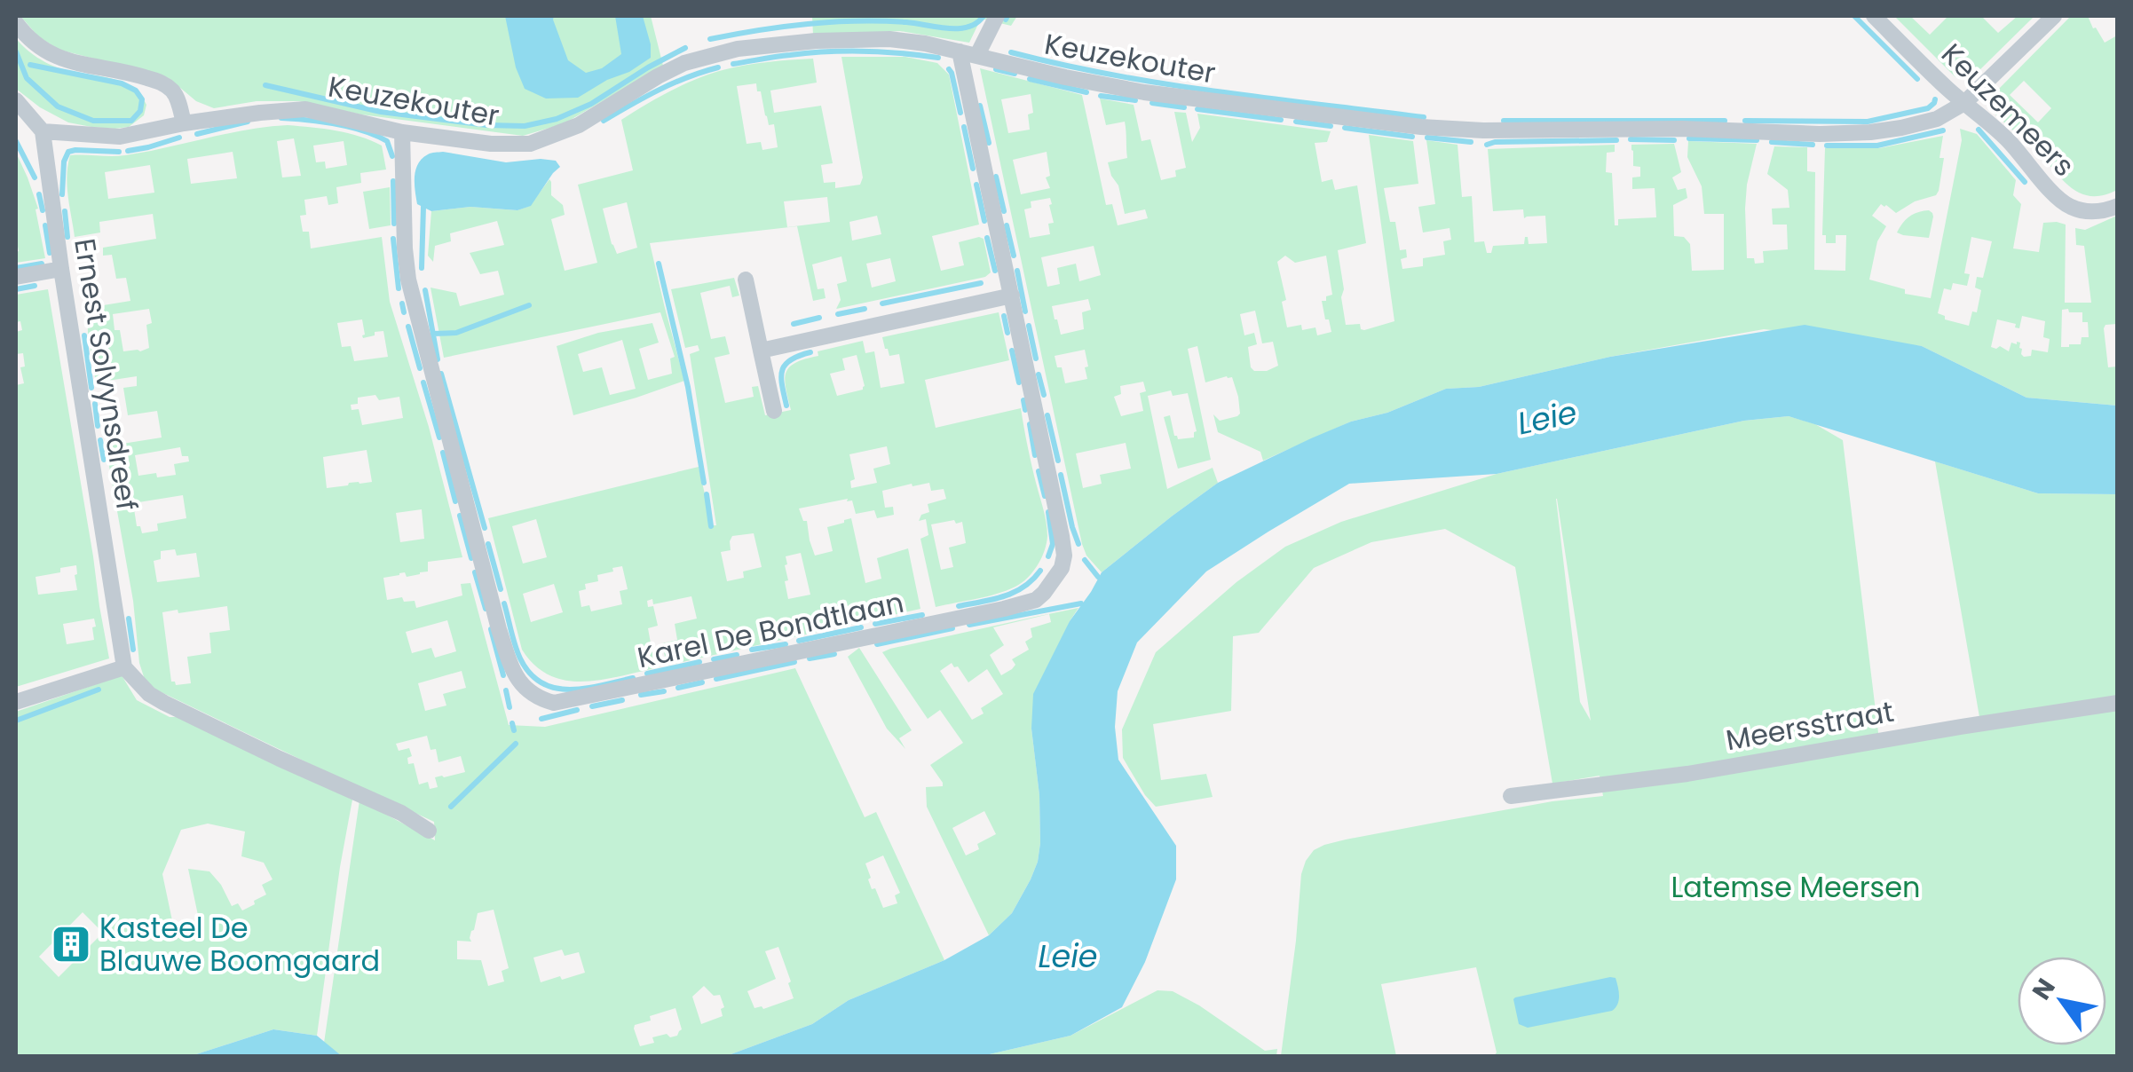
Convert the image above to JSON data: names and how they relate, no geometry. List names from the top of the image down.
{
  "streets": {
    "street": [
      "Keuzekouter",
      "Keuzemeers",
      "Ernest Solvynsdreef",
      "Karel De Bondtlaan",
      "Meersstraat"
    ]
  },
  "crossings": [
    ["Keuzekouter", "Keuzemeers"],
    ["Keuzekouter", "Ernest Solvynsdreef"],
    ["Keuzekouter", "Karel De Bondtlaan"]
  ],
  "water": ["Leie"],
  "parks": ["Latemse Meersen"],
  "places": {
    "building": ["Kasteel De Blauwe Boomgaard"]
  },
  "north": "top left"
}
